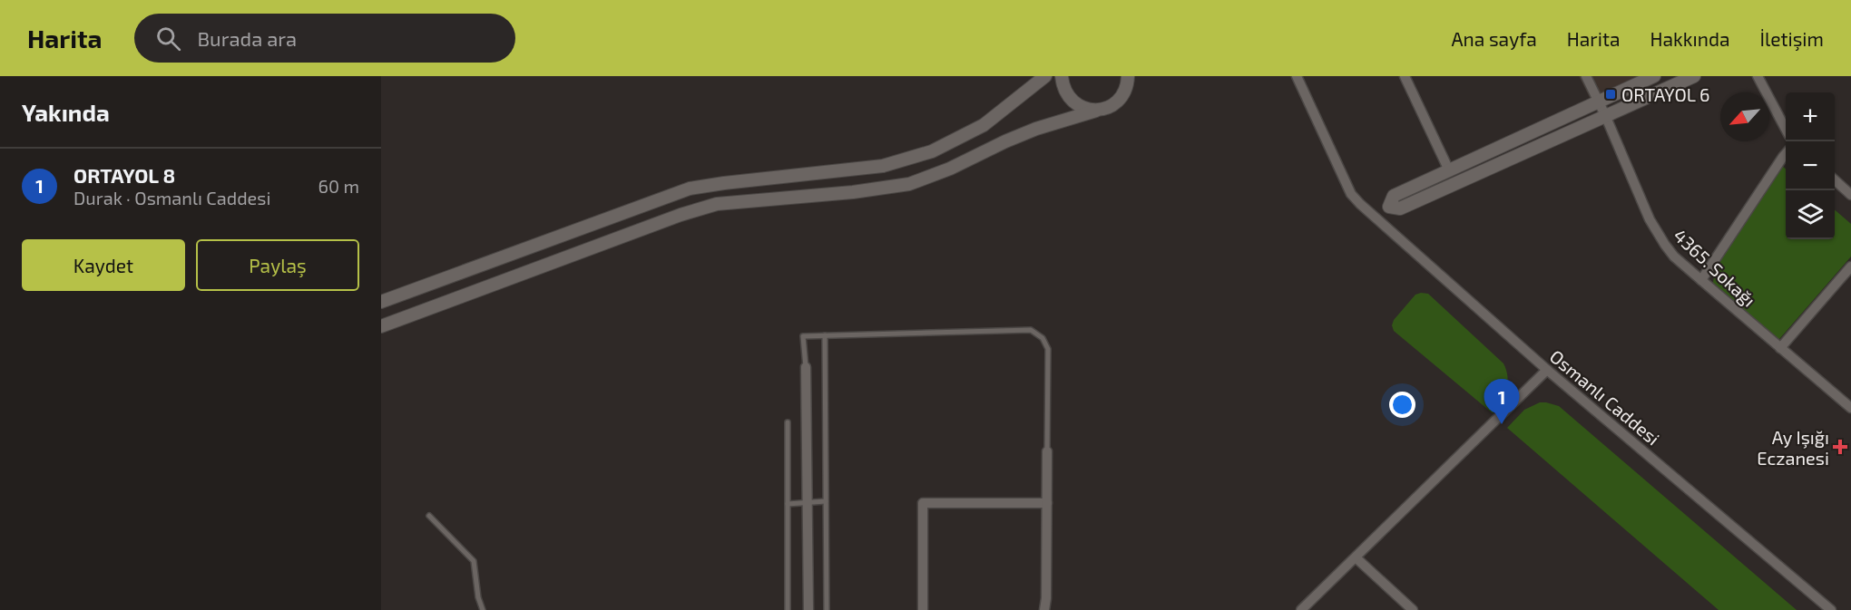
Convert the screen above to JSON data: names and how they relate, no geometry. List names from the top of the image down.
{
  "streets": {
    "street": ["4365. Sokağı", "Osmanlı Caddesi"]
  },
  "places": {
    "transit": ["ORTAYOL 6"],
    "health": ["Ay Işığı Eczanesi"]
  },
  "north": "bottom left",
  "page": {
    "header": "Harita",
    "search": "Burada ara",
    "nav": [
      "Ana sayfa",
      "Harita",
      "Hakkında",
      "İletişim"
    ],
    "heading": "Yakında",
    "map_buttons": ["+", "−"],
    "list": [
      {
        "mark": "1",
        "name": "ORTAYOL 8",
        "note": "Durak · Osmanlı Caddesi",
        "value": "60 m"
      }
    ],
    "buttons": ["Kaydet", "Paylaş"],
    "pins": "1"
  }
}
